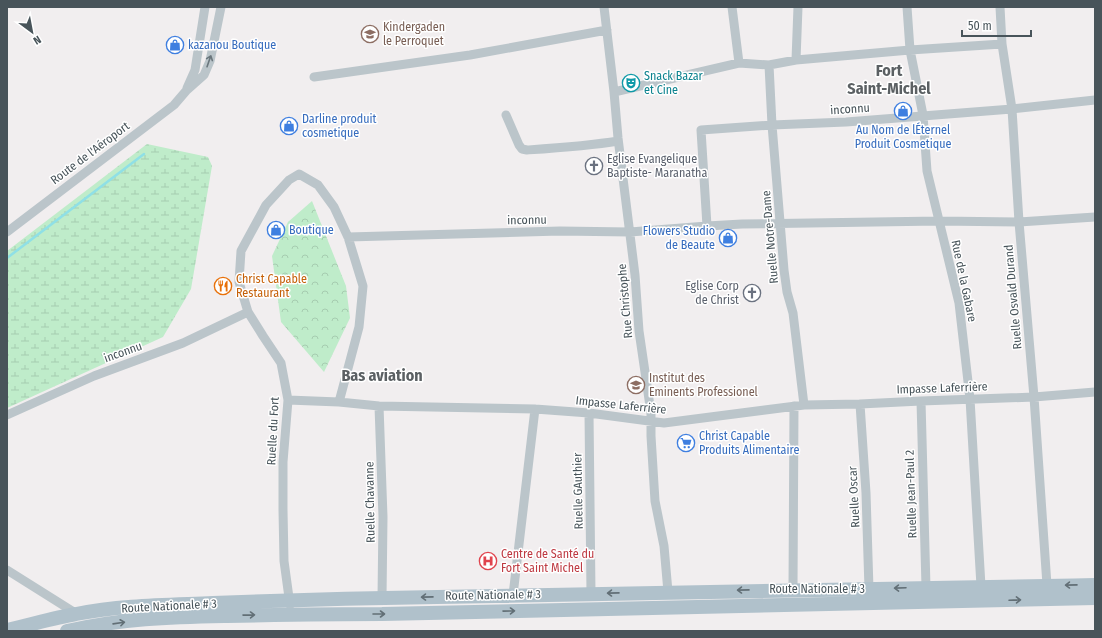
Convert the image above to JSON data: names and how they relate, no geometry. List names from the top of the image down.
{
  "streets": {
    "main road": ["Route Nationale # 3"],
    "street": [
      "inconnu",
      "Route de l'Aéroport",
      "Ruelle Notre-Dame",
      "Rue de la Gabare",
      "Ruelle Osvald Durand",
      "Rue Christophe",
      "Impasse Laferrière",
      "Ruelle du Fort",
      "Ruelle GAuthier",
      "Ruelle Jean-Paul 2",
      "Ruelle Oscar",
      "Ruelle Chavanne"
    ]
  },
  "crossings": [
    ["inconnu", "Ruelle Notre-Dame"],
    ["inconnu", "Rue de la Gabare"],
    ["inconnu", "Ruelle Osvald Durand"],
    ["inconnu", "Rue Christophe"],
    ["inconnu", "Ruelle du Fort"],
    ["Ruelle Notre-Dame", "Impasse Laferrière"],
    ["Rue de la Gabare", "Impasse Laferrière"],
    ["Rue de la Gabare", "Route Nationale # 3"],
    ["Ruelle Osvald Durand", "Impasse Laferrière"],
    ["Ruelle Osvald Durand", "Route Nationale # 3"],
    ["Rue Christophe", "Impasse Laferrière"],
    ["Rue Christophe", "Route Nationale # 3"],
    ["Impasse Laferrière", "Ruelle du Fort"],
    ["Impasse Laferrière", "Ruelle GAuthier"],
    ["Impasse Laferrière", "Ruelle Jean-Paul 2"],
    ["Impasse Laferrière", "Ruelle Oscar"],
    ["Impasse Laferrière", "Ruelle Chavanne"],
    ["Ruelle du Fort", "Route Nationale # 3"],
    ["Ruelle GAuthier", "Route Nationale # 3"],
    ["Ruelle Jean-Paul 2", "Route Nationale # 3"],
    ["Ruelle Oscar", "Route Nationale # 3"],
    ["Ruelle Chavanne", "Route Nationale # 3"]
  ],
  "districts": ["Fort Saint-Michel", "Bas aviation"],
  "places": {
    "school or university": ["Kindergaden le Perroquet", "Institut des Eminents Professionel"],
    "shop": [
      "kazanou Boutique",
      "Au Nom de lÉternel Produit Cosmetique",
      "Darline produit cosmetique",
      "Boutique",
      "Flowers Studio de Beaute"
    ],
    "theatre": ["Snack Bazar et Cine"],
    "church": ["Eglise Evangelique Baptiste- Maranatha", "Eglise Corp de Christ"],
    "restaurant": ["Christ Capable Restaurant"],
    "supermarket": ["Christ Capable Produits Alimentaire"],
    "hospital": ["Centre de Santé du Fort Saint Michel"]
  },
  "scale_bar": "50 m",
  "north": "bottom right"
}
